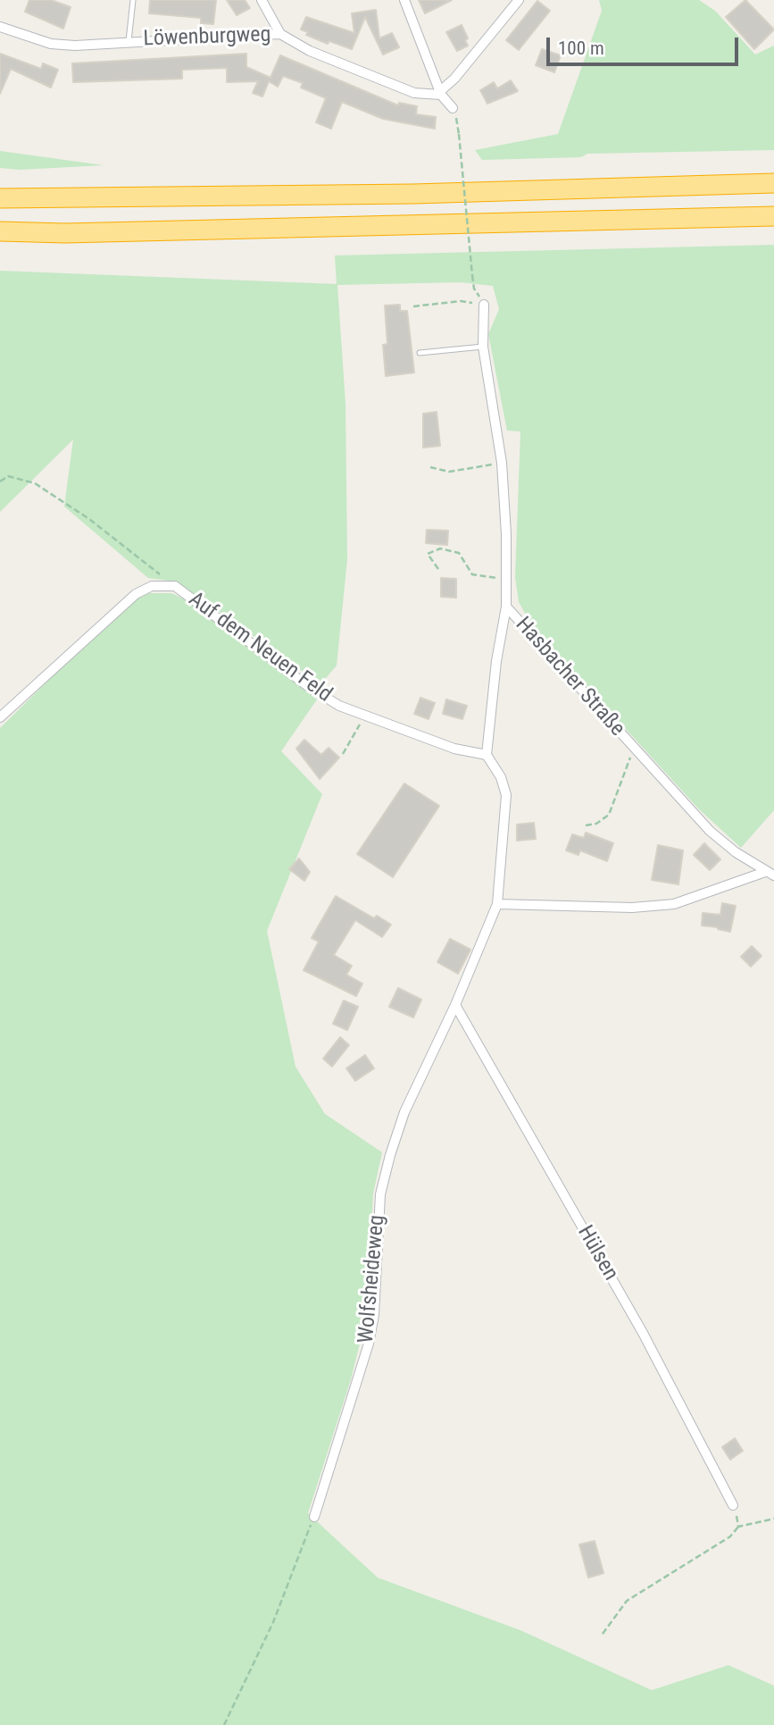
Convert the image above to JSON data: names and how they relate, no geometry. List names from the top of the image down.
{
  "streets": {
    "street": [
      "Löwenburgweg",
      "Auf dem Neuen Feld",
      "Hasbacher Straße",
      "Hülsen",
      "Wolfsheideweg"
    ]
  },
  "crossings": [
    ["Auf dem Neuen Feld", "Wolfsheideweg"],
    ["Hülsen", "Wolfsheideweg"]
  ],
  "scale_bar": "100 m"
}
